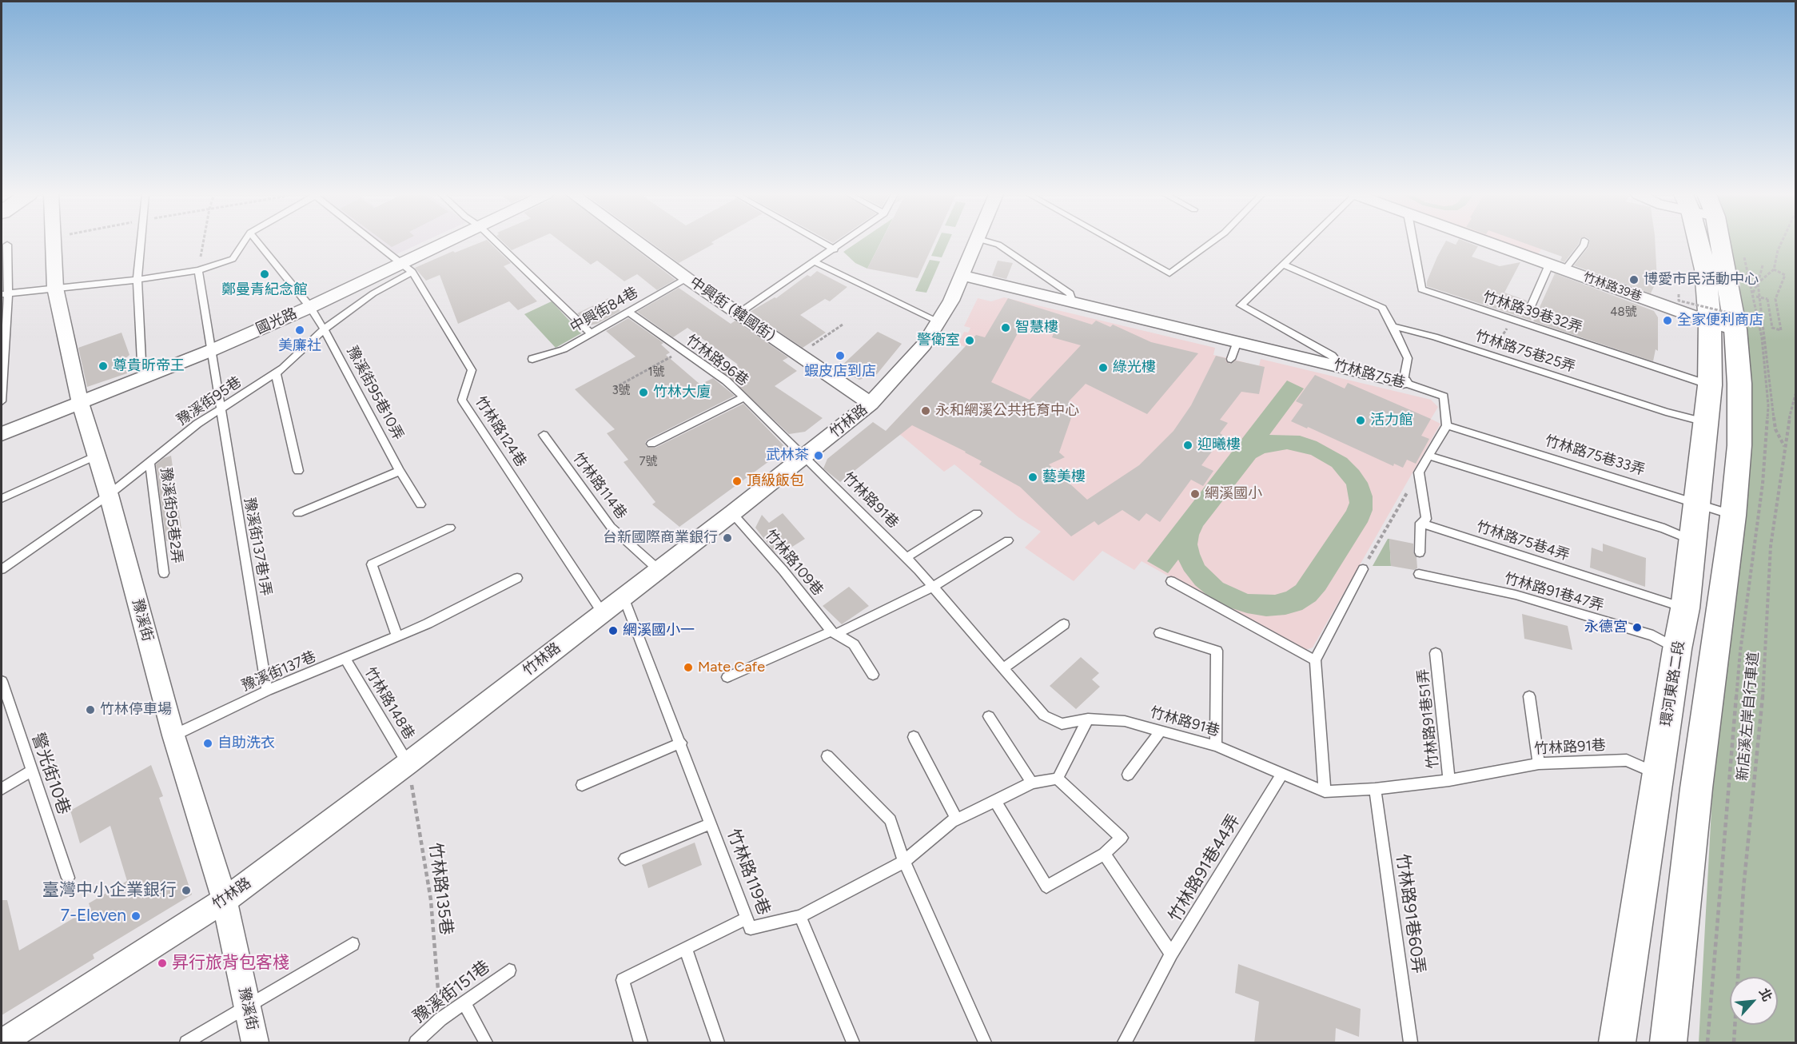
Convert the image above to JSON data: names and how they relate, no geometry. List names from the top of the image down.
{
  "streets": {
    "street": [
      "竹林路39巷",
      "中興街 (韓國街)",
      "國光路",
      "竹林路75巷",
      "竹林路",
      "豫溪街",
      "環河東路二段"
    ],
    "lane": [
      "中興街84巷",
      "竹林路39巷32弄",
      "竹林路75巷25弄",
      "竹林路96巷",
      "豫溪街95巷10弄",
      "豫溪街95巷",
      "竹林路124巷",
      "竹林路75巷33弄",
      "竹林路114巷",
      "竹林路91巷",
      "豫溪街95巷2弄",
      "竹林路75巷4弄",
      "豫溪街137巷1弄",
      "竹林路109巷",
      "竹林路91巷47弄",
      "豫溪街137巷",
      "竹林路148巷",
      "竹林路91巷51弄",
      "警光街10巷",
      "竹林路91巷44弄",
      "竹林路119巷",
      "竹林路91巷60弄",
      "豫溪街151巷"
    ],
    "path": ["新店溪左岸自行車道", "竹林路135巷"]
  },
  "crossings": [
    ["竹林路39巷", "環河東路二段"],
    ["中興街 (韓國街)", "中興街84巷"],
    ["中興街 (韓國街)", "竹林路"],
    ["中興街84巷", "竹林路96巷"],
    ["竹林路39巷32弄", "環河東路二段"],
    ["國光路", "豫溪街95巷10弄"],
    ["國光路", "豫溪街95巷"],
    ["國光路", "竹林路124巷"],
    ["國光路", "豫溪街137巷1弄"],
    ["國光路", "豫溪街"],
    ["竹林路75巷25弄", "環河東路二段"],
    ["竹林路96巷", "竹林路"],
    ["竹林路96巷", "竹林路91巷"],
    ["竹林路75巷", "竹林路"],
    ["竹林路75巷", "竹林路75巷33弄"],
    ["豫溪街95巷10弄", "豫溪街95巷"],
    ["豫溪街95巷", "竹林路124巷"],
    ["豫溪街95巷", "豫溪街95巷2弄"],
    ["豫溪街95巷", "豫溪街137巷1弄"],
    ["豫溪街95巷", "豫溪街"],
    ["竹林路", "竹林路124巷"],
    ["竹林路", "竹林路114巷"],
    ["竹林路", "竹林路91巷"],
    ["竹林路", "竹林路109巷"],
    ["竹林路", "豫溪街"],
    ["竹林路", "竹林路148巷"],
    ["竹林路", "竹林路119巷"],
    ["竹林路", "竹林路135巷"],
    ["竹林路75巷33弄", "環河東路二段"],
    ["竹林路91巷", "環河東路二段"],
    ["竹林路91巷", "竹林路91巷51弄"],
    ["竹林路91巷", "竹林路91巷44弄"],
    ["竹林路91巷", "竹林路91巷60弄"],
    ["竹林路75巷4弄", "環河東路二段"],
    ["豫溪街137巷1弄", "豫溪街137巷"],
    ["竹林路91巷47弄", "環河東路二段"],
    ["豫溪街", "豫溪街137巷"],
    ["豫溪街137巷", "竹林路148巷"],
    ["竹林路148巷", "竹林路135巷"],
    ["竹林路135巷", "豫溪街151巷"]
  ],
  "places": [
    "鄭曼青紀念館",
    "博愛市民活動中心",
    "全家便利商店",
    "智慧樓",
    "美廉社",
    "警衛室",
    "蝦皮店到店",
    "尊貴昕帝王",
    "綠光樓",
    "竹林大廈",
    "永和網溪公共托育中心",
    "活力館",
    "迎曦樓",
    "武林茶",
    "藝美樓",
    "頂級飯包",
    "網溪國小",
    "台新國際商業銀行",
    "永德宮",
    "網溪國小一",
    "Mate Cafe",
    "竹林停車場",
    "自助洗衣",
    "臺灣中小企業銀行",
    "7-Eleven",
    "昇行旅背包客棧"
  ],
  "house_numbers": [
    "48號",
    "1號",
    "3號",
    "7號"
  ],
  "north": "top right"
}
